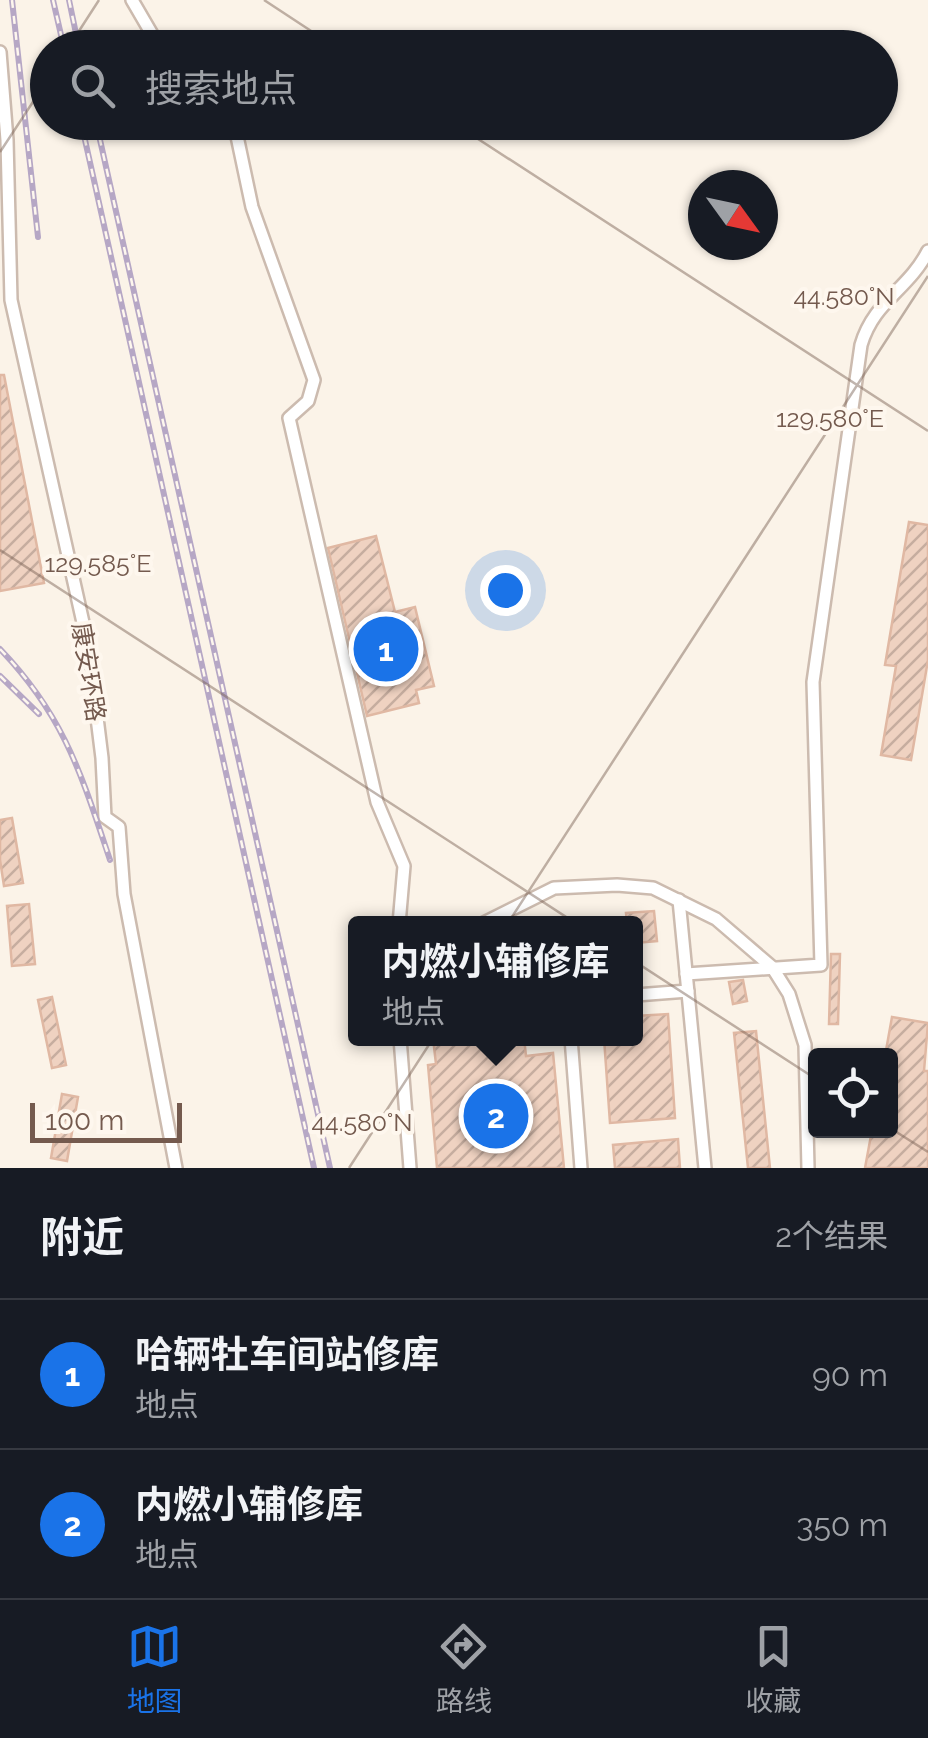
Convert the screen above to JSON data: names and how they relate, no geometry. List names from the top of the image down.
{
  "streets": {
    "lane": ["康安环路"]
  },
  "scale_bar": "100 m",
  "north": "bottom right",
  "page": {
    "search": "搜索地点",
    "pins": ["1", "2"],
    "popup": ["内燃小辅修库", "地点"],
    "scale": "100 m",
    "heading": ["附近", "2个结果"],
    "list": [
      {
        "mark": "1",
        "name": "哈辆牡车间站修库",
        "note": "地点",
        "value": "90 m"
      },
      {
        "mark": "2",
        "name": "内燃小辅修库",
        "note": "地点",
        "value": "350 m"
      }
    ],
    "nav": ["地图", "路线", "收藏"]
  },
  "coordinates": ["44.580°N", "129.580°E", "129.585°E"]
}
